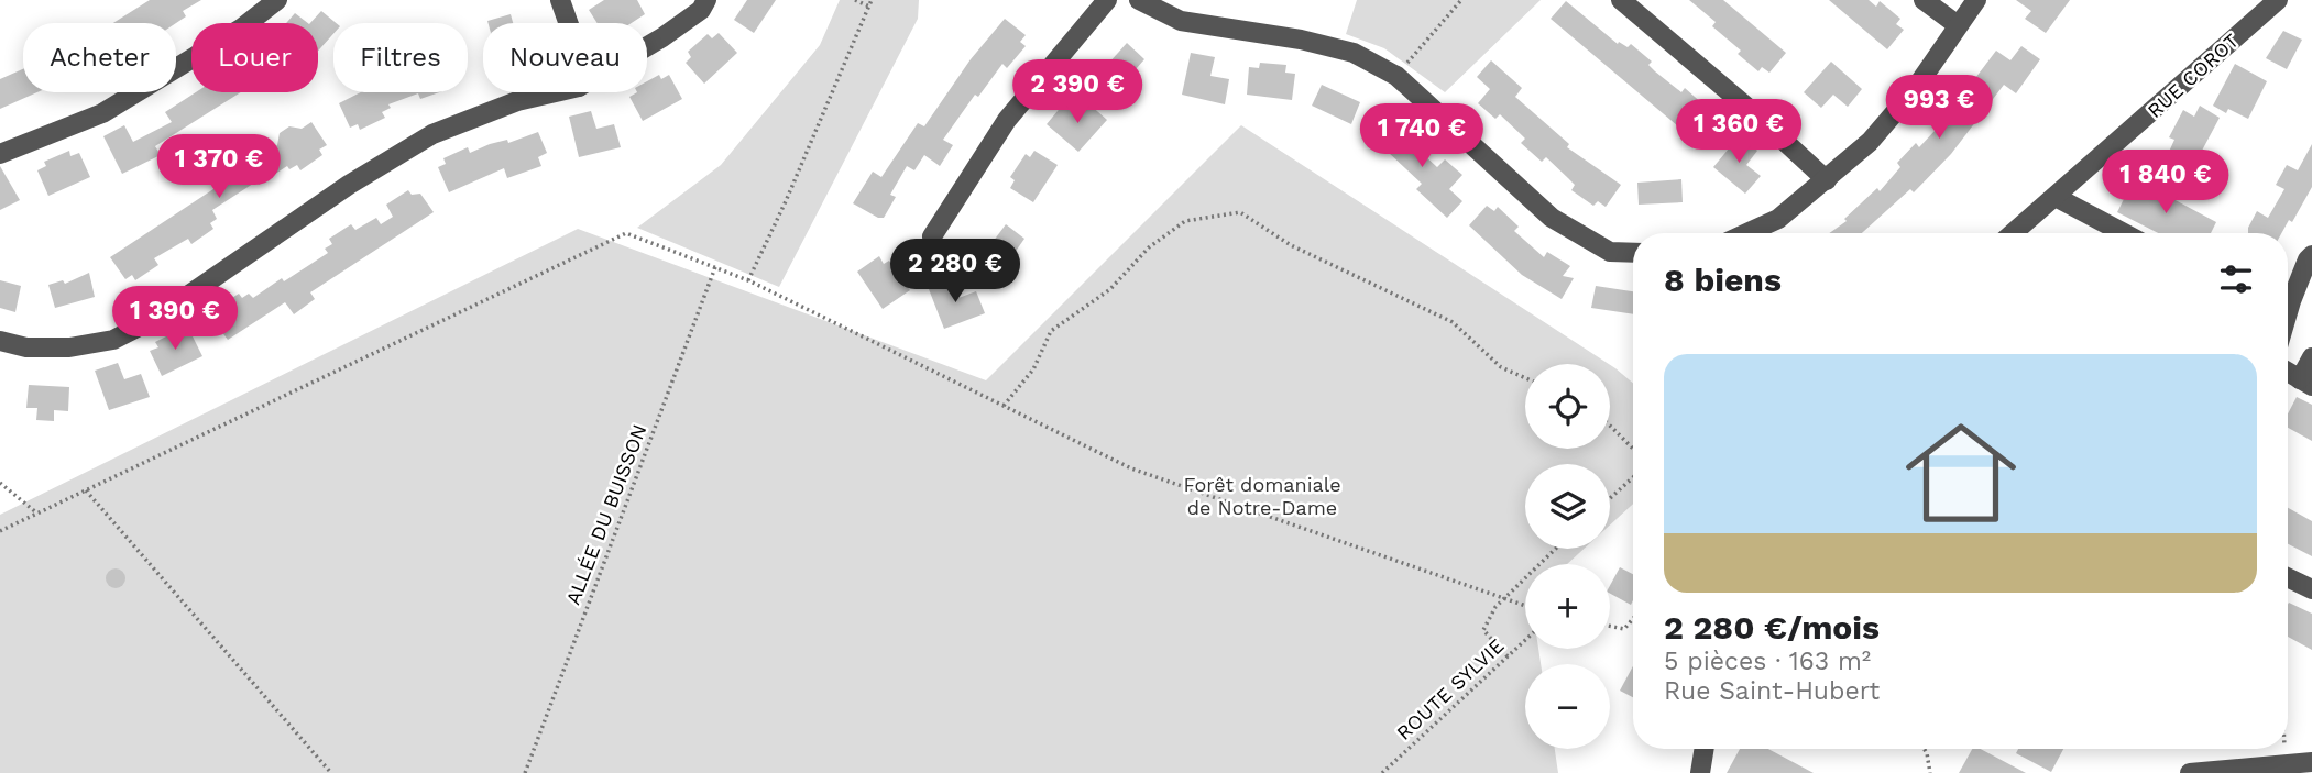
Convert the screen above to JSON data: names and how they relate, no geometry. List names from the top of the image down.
{
  "streets": {
    "street": ["RUE COROT"],
    "path": ["ALLÉE DU BUISSON", "ROUTE SYLVIE"]
  },
  "parks": ["Forêt domaniale de Notre-Dame"],
  "page": {
    "chip": [
      "Acheter",
      "Louer",
      "Filtres",
      "Nouveau"
    ],
    "price": [
      "2 390 €",
      "993 €",
      "1 360 €",
      "1 740 €",
      "1 370 €",
      "1 840 €",
      "2 280 €",
      "1 390 €"
    ],
    "heading": "8 biens",
    "list": [
      {
        "name": "2 280 €/mois",
        "note": "5 pièces · 163 m² · Rue Saint-Hubert"
      }
    ],
    "map_buttons": ["+", "−"]
  }
}
